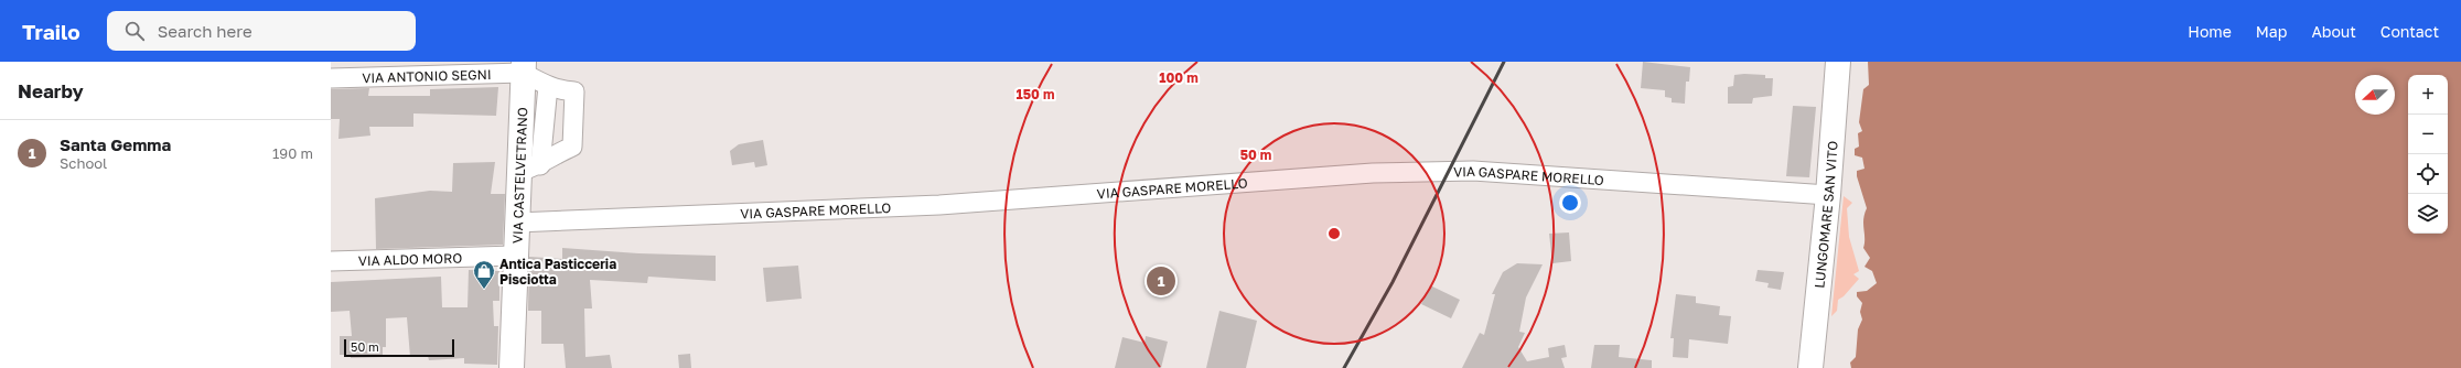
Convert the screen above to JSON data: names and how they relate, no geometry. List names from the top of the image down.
{
  "streets": {
    "main road": ["VIA CASTELVETRANO", "LUNGOMARE SAN VITO"],
    "street": ["VIA ANTONIO SEGNI", "VIA GASPARE MORELLO", "VIA ALDO MORO"]
  },
  "crossings": [
    ["VIA ANTONIO SEGNI", "VIA CASTELVETRANO"],
    ["VIA CASTELVETRANO", "VIA GASPARE MORELLO"],
    ["VIA CASTELVETRANO", "VIA ALDO MORO"],
    ["VIA GASPARE MORELLO", "LUNGOMARE SAN VITO"]
  ],
  "places": {
    "shop": ["Antica Pasticceria Pisciotta"]
  },
  "scale_bar": "50 m",
  "north": "left",
  "page": {
    "header": "Trailo",
    "search": "Search here",
    "nav": [
      "Home",
      "Map",
      "About",
      "Contact"
    ],
    "heading": "Nearby",
    "map_buttons": ["+", "−"],
    "list": [
      {
        "mark": "1",
        "name": "Santa Gemma",
        "note": "School",
        "value": "190 m"
      }
    ],
    "pins": "1",
    "scale": "50 m"
  },
  "rings": ["100 m", "150 m", "50 m"]
}
